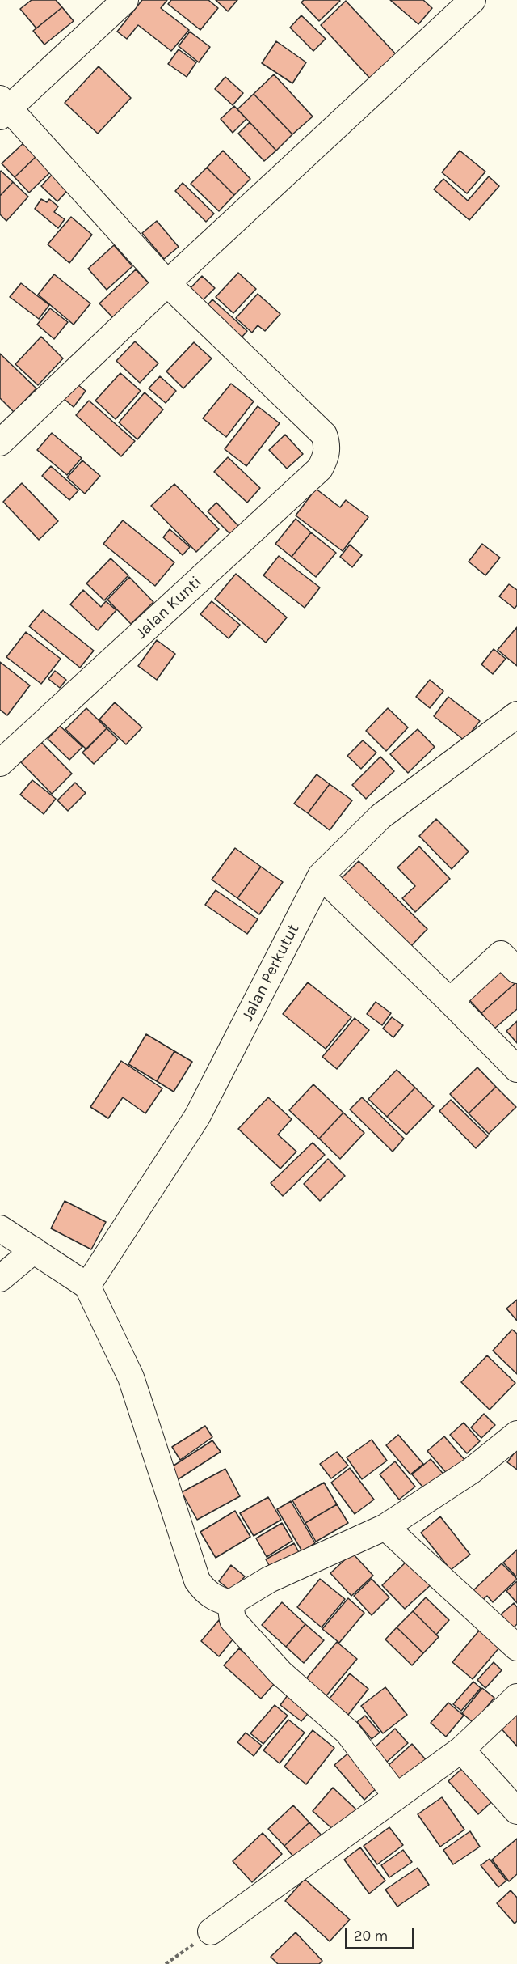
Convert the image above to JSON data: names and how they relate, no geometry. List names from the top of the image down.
{
  "streets": {
    "street": ["Jalan Kunti", "Jalan Perkutut"]
  },
  "scale_bar": "20 m"
}
